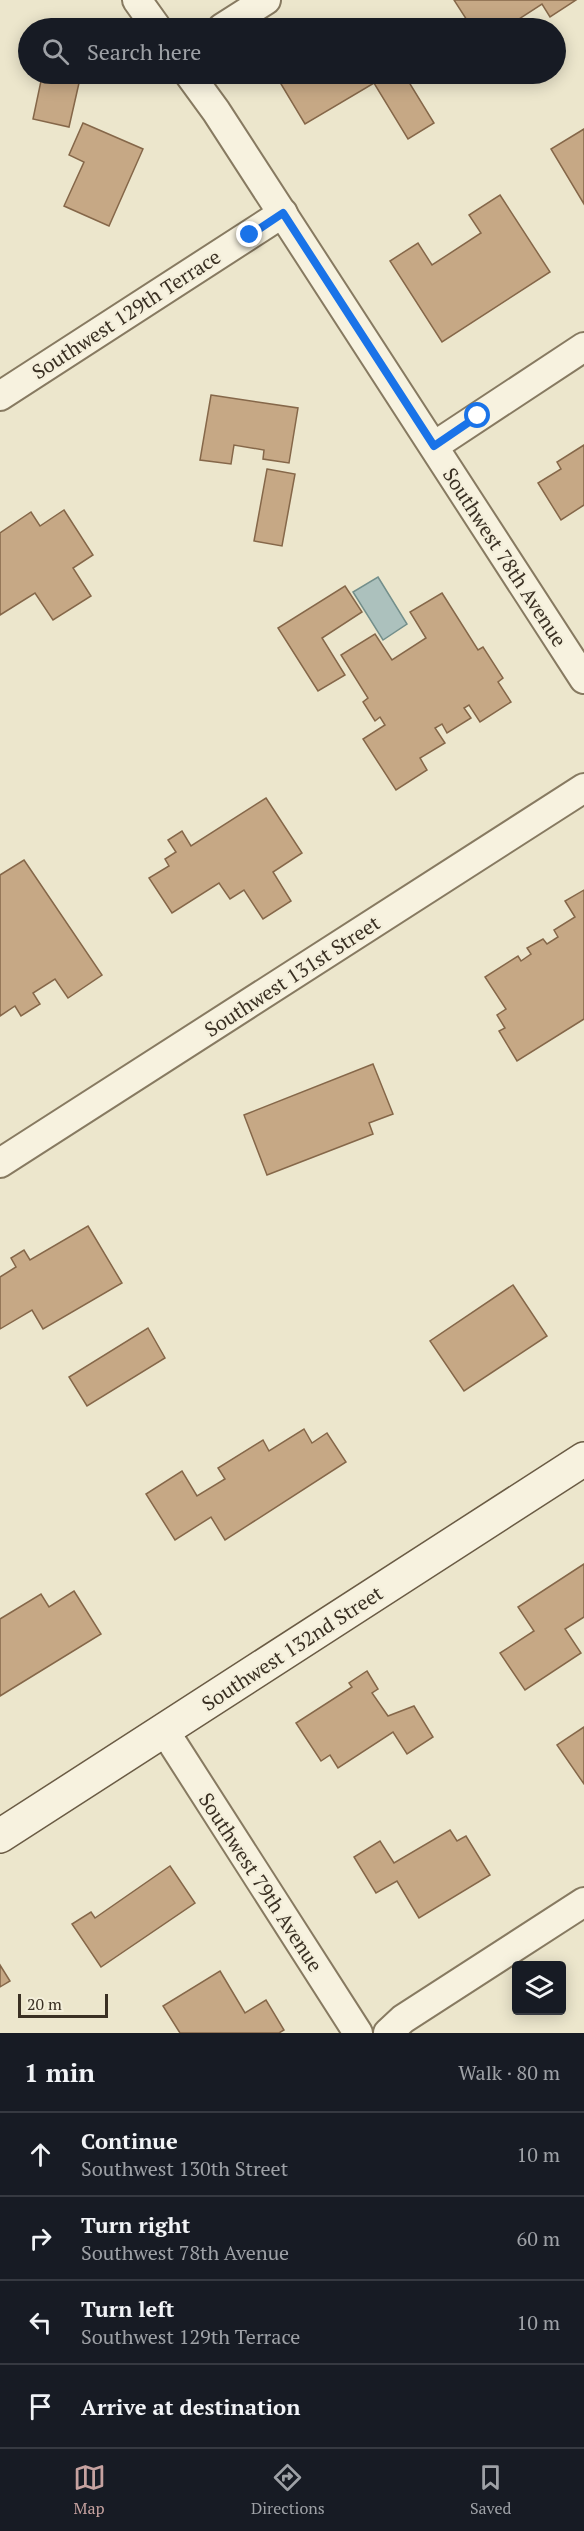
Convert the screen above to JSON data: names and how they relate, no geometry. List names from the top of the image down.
{
  "streets": {
    "street": [
      "Southwest 129th Terrace",
      "Southwest 78th Avenue",
      "Southwest 131st Street",
      "Southwest 132nd Street",
      "Southwest 79th Avenue"
    ]
  },
  "crossings": [
    ["Southwest 129th Terrace", "Southwest 78th Avenue"],
    ["Southwest 132nd Street", "Southwest 79th Avenue"]
  ],
  "scale_bar": "20 m",
  "page": {
    "search": "Search here",
    "scale": "20 m",
    "heading": ["1 min", "Walk · 80 m"],
    "list": [
      ["Continue", "Southwest 130th Street", "10 m"],
      ["Turn right", "Southwest 78th Avenue", "60 m"],
      ["Turn left", "Southwest 129th Terrace", "10 m"],
      "Arrive at destination"
    ],
    "nav": ["Map", "Directions", "Saved"]
  }
}
